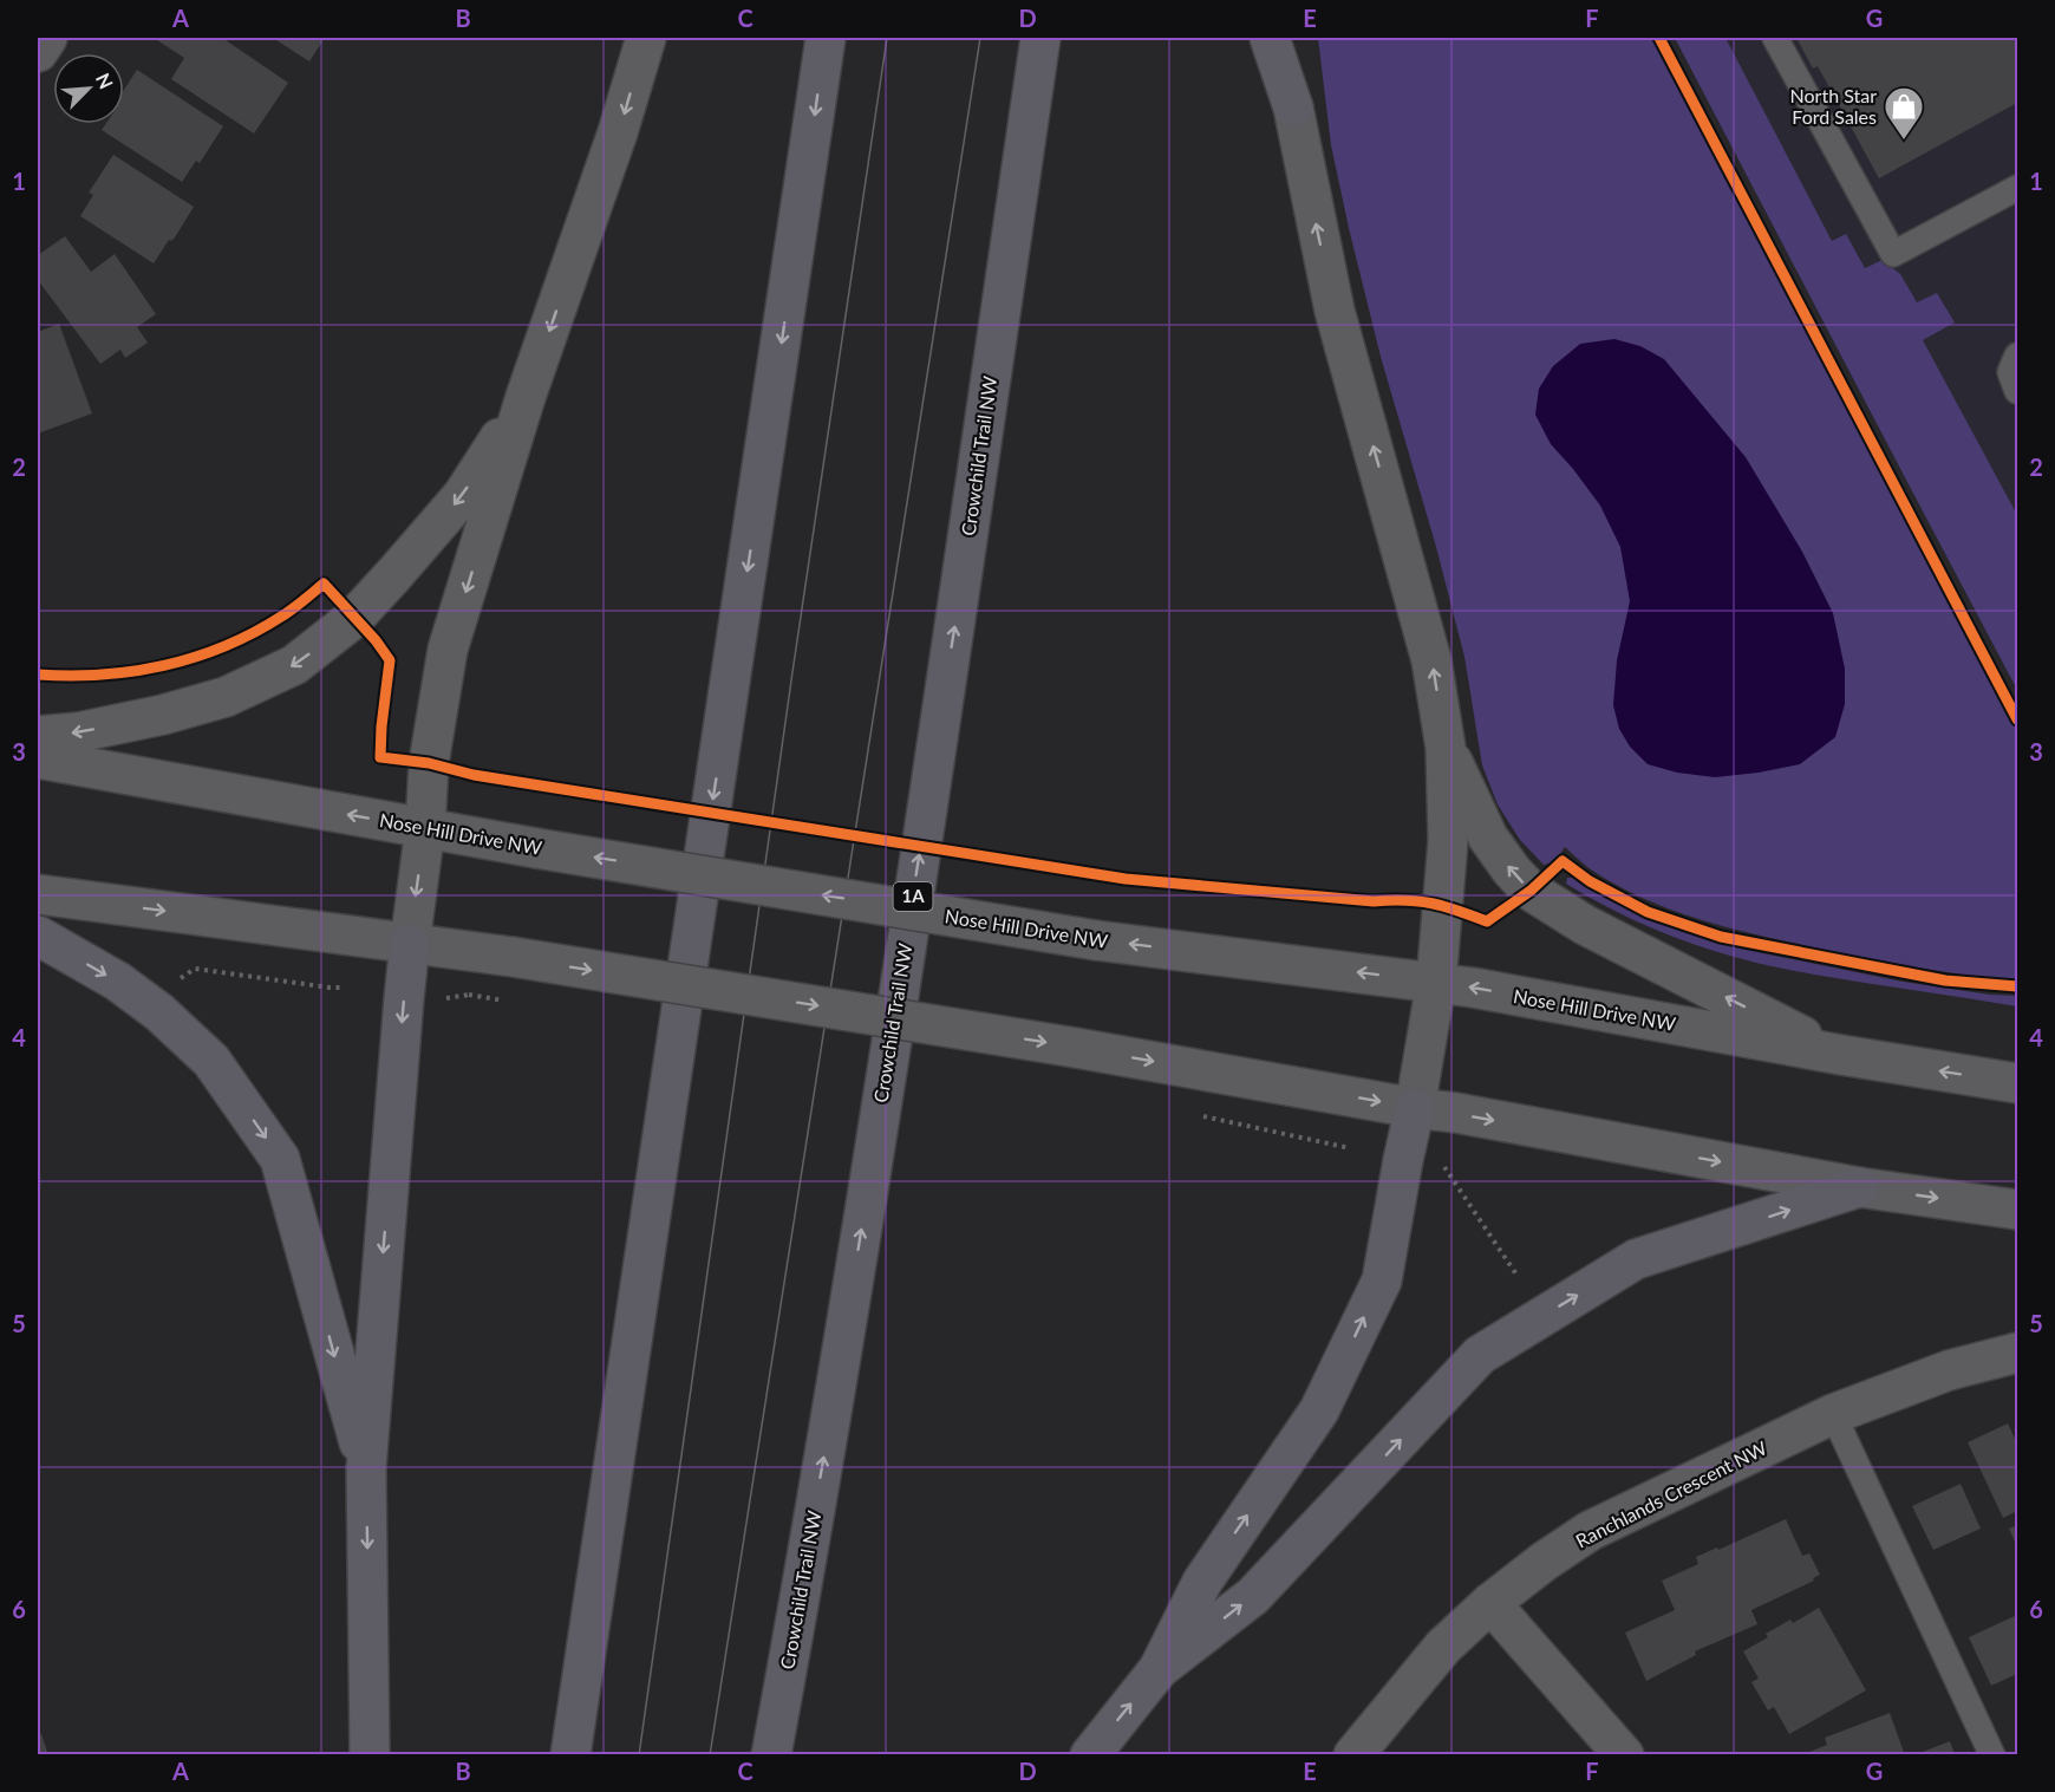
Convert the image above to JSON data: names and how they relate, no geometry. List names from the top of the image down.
{
  "streets": {
    "highway": ["Crowchild Trail NW", "1A"],
    "main road": ["Nose Hill Drive NW", "Ranchlands Crescent NW"]
  },
  "places": {
    "shop": ["North Star Ford Sales"]
  },
  "north": "top right",
  "grid": {
    "columns": [
      "A",
      "B",
      "C",
      "D",
      "E",
      "F",
      "G"
    ],
    "rows": [
      "1",
      "2",
      "3",
      "4",
      "5",
      "6"
    ]
  }
}
